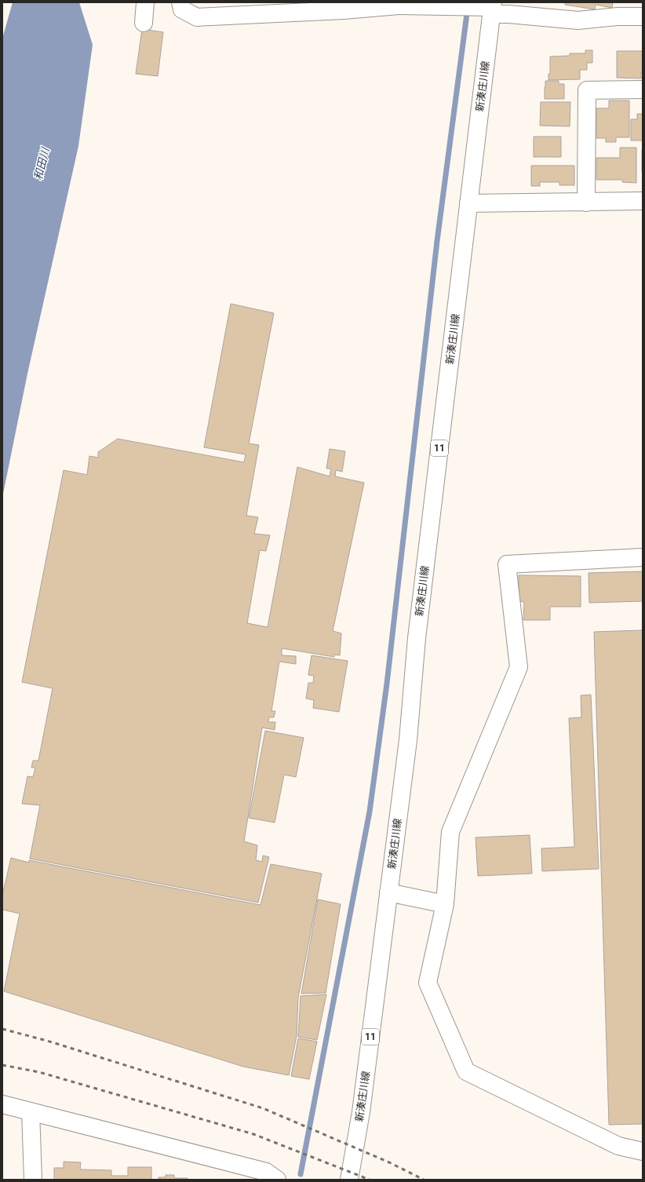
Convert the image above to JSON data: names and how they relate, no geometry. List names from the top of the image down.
{
  "streets": {
    "main road": ["新湊庄川線", "11"]
  },
  "water": ["和田川"]
}
